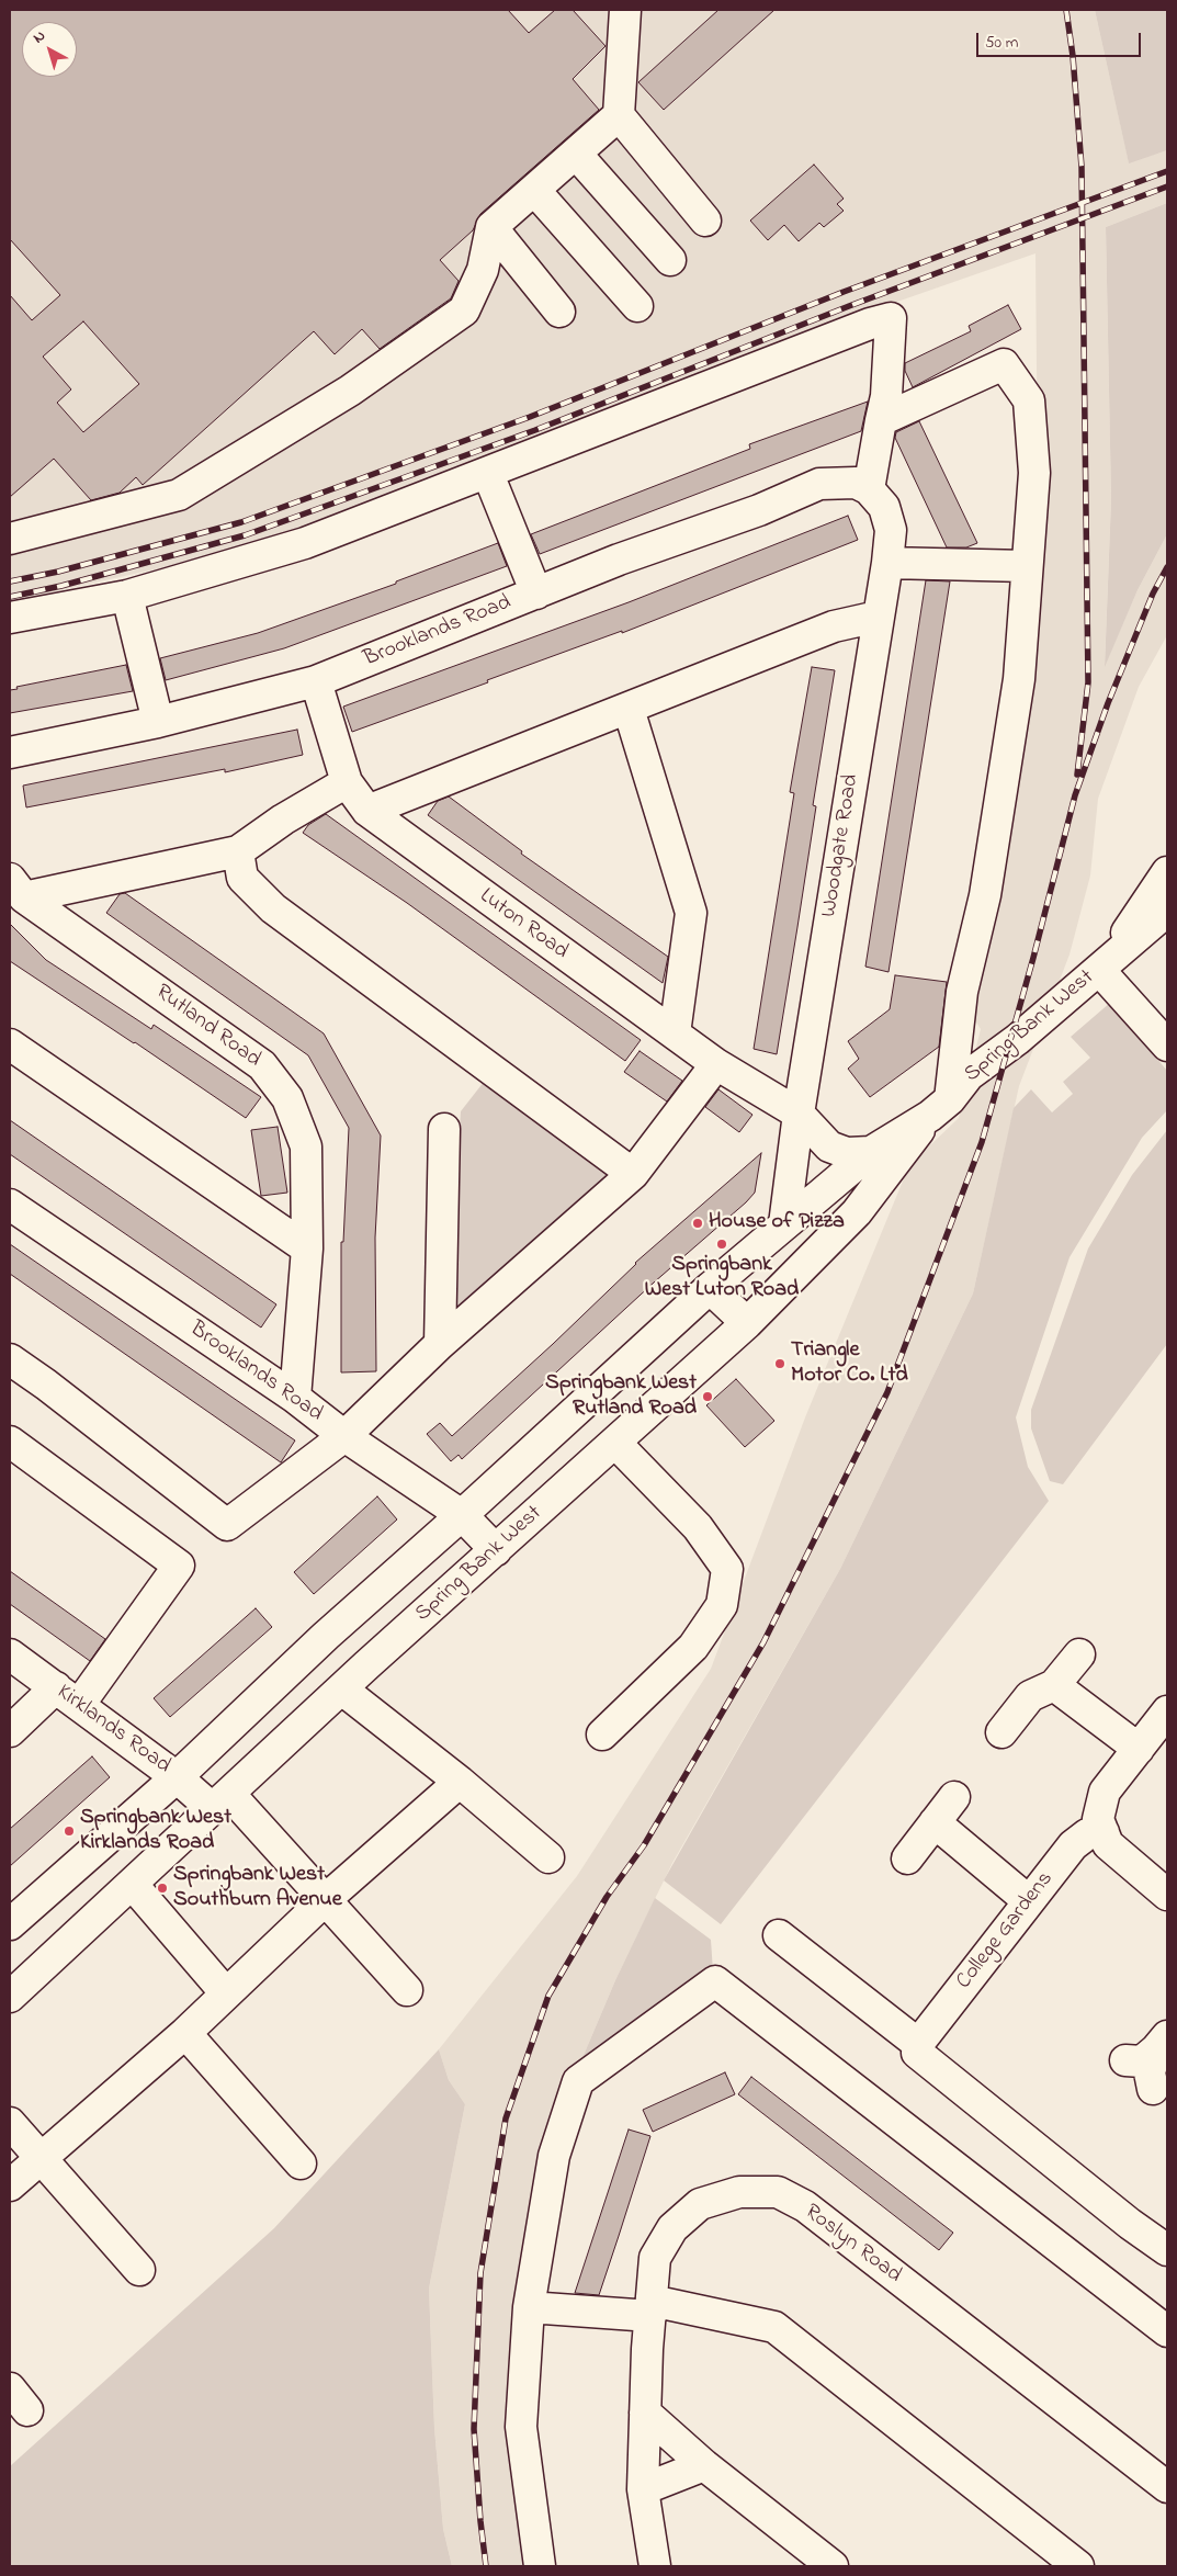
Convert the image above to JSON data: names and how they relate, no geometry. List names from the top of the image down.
{
  "streets": {
    "street": [
      "Brooklands Road",
      "Woodgate Road",
      "Luton Road",
      "Rutland Road",
      "Spring Bank West",
      "Kirklands Road",
      "College Gardens",
      "Roslyn Road"
    ]
  },
  "crossings": [
    ["Brooklands Road", "Woodgate Road"],
    ["Brooklands Road", "Luton Road"],
    ["Brooklands Road", "Rutland Road"],
    ["Brooklands Road", "Spring Bank West"],
    ["Woodgate Road", "Luton Road"],
    ["Woodgate Road", "Spring Bank West"],
    ["Luton Road", "Spring Bank West"],
    ["Spring Bank West", "Kirklands Road"]
  ],
  "places": [
    "House of Pizza",
    "Springbank West Luton Road",
    "Triangle Motor Co. Ltd",
    "Springbank West Rutland Road",
    "Springbank West Kirklands Road",
    "Springbank West Southburn Avenue"
  ],
  "scale_bar": "50 m",
  "north": "top left"
}
